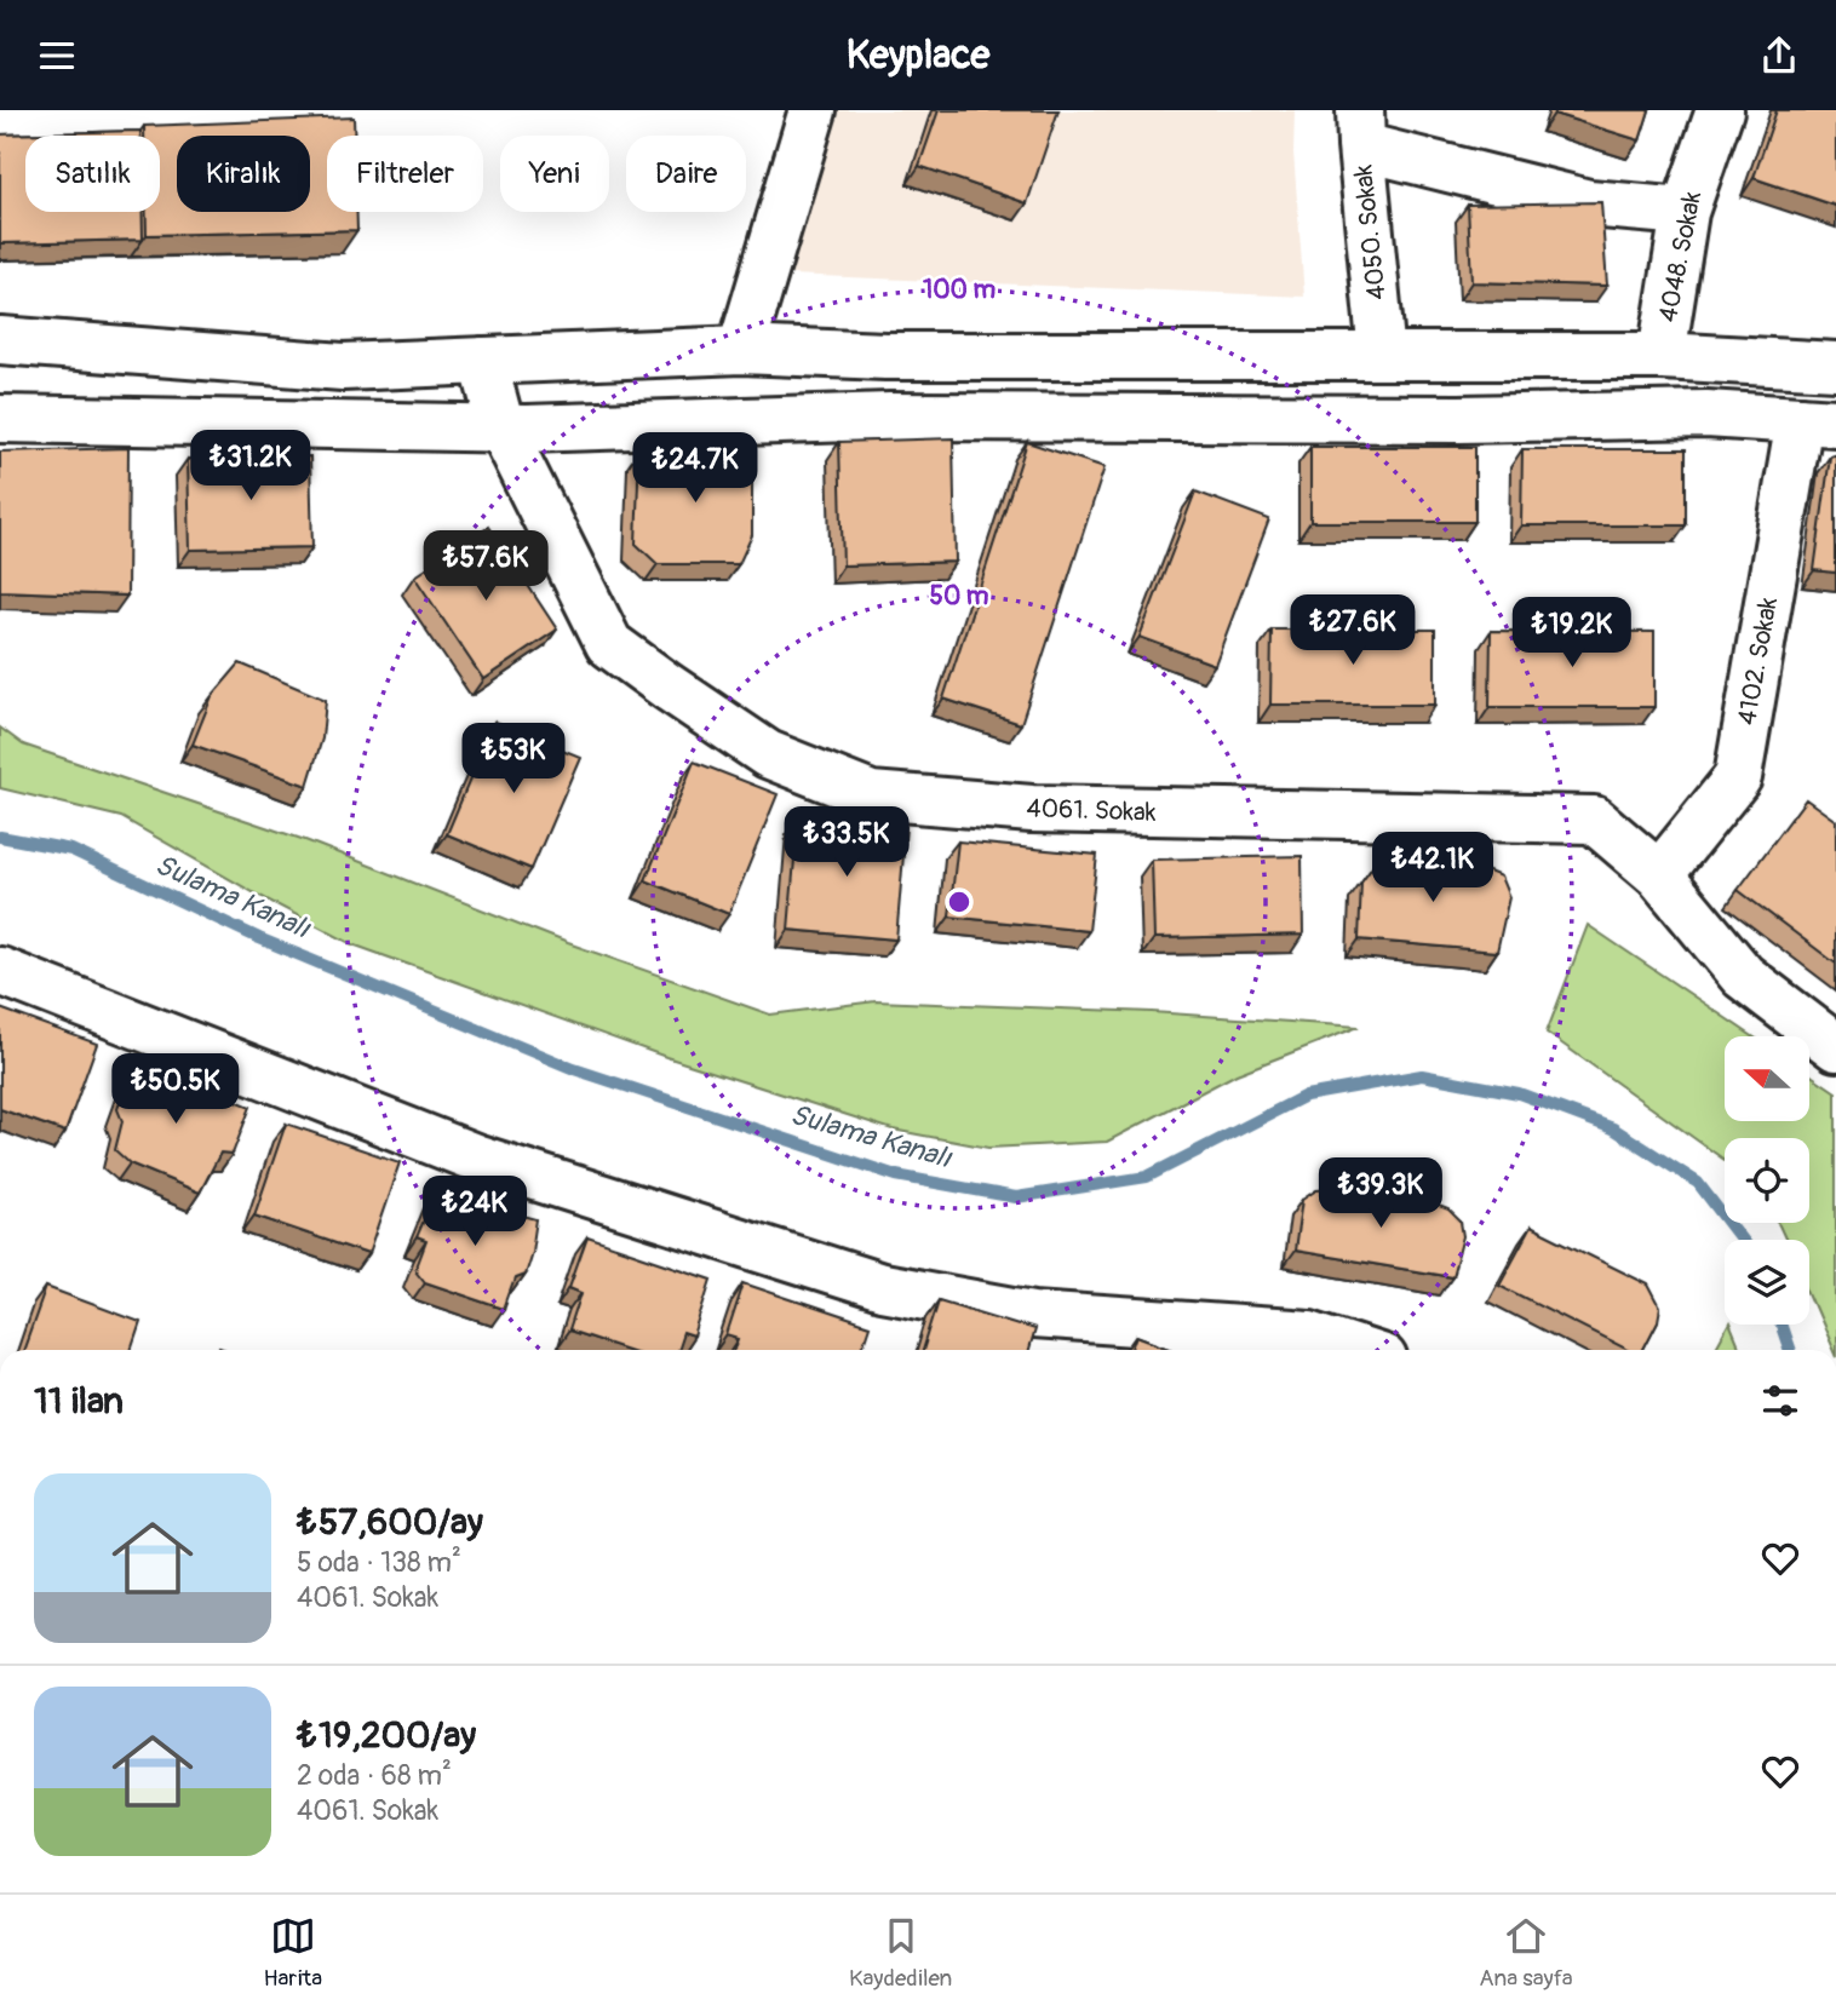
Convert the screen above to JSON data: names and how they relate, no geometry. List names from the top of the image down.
{
  "streets": {
    "street": [
      "4050. Sokak",
      "4048. Sokak",
      "4102. Sokak",
      "4061. Sokak"
    ]
  },
  "crossings": [
    ["4102. Sokak", "4061. Sokak"]
  ],
  "water": ["Sulama Kanalı"],
  "north": "left",
  "page": {
    "header": "Keyplace",
    "chip": [
      "Satılık",
      "Kiralık",
      "Filtreler",
      "Yeni",
      "Daire"
    ],
    "price": [
      "₺31.2K",
      "₺24.7K",
      "₺57.6K",
      "₺27.6K",
      "₺19.2K",
      "₺53K",
      "₺33.5K",
      "₺42.1K",
      "₺50.5K",
      "₺39.3K",
      "₺24K"
    ],
    "heading": "11 ilan",
    "list": [
      {
        "name": "₺57,600/ay",
        "note": "5 oda · 138 m² · 4061. Sokak"
      },
      {
        "name": "₺19,200/ay",
        "note": "2 oda · 68 m² · 4061. Sokak"
      }
    ],
    "tabs": ["Harita", "Kaydedilen", "Ana sayfa"]
  },
  "rings": ["100 m", "50 m"]
}
